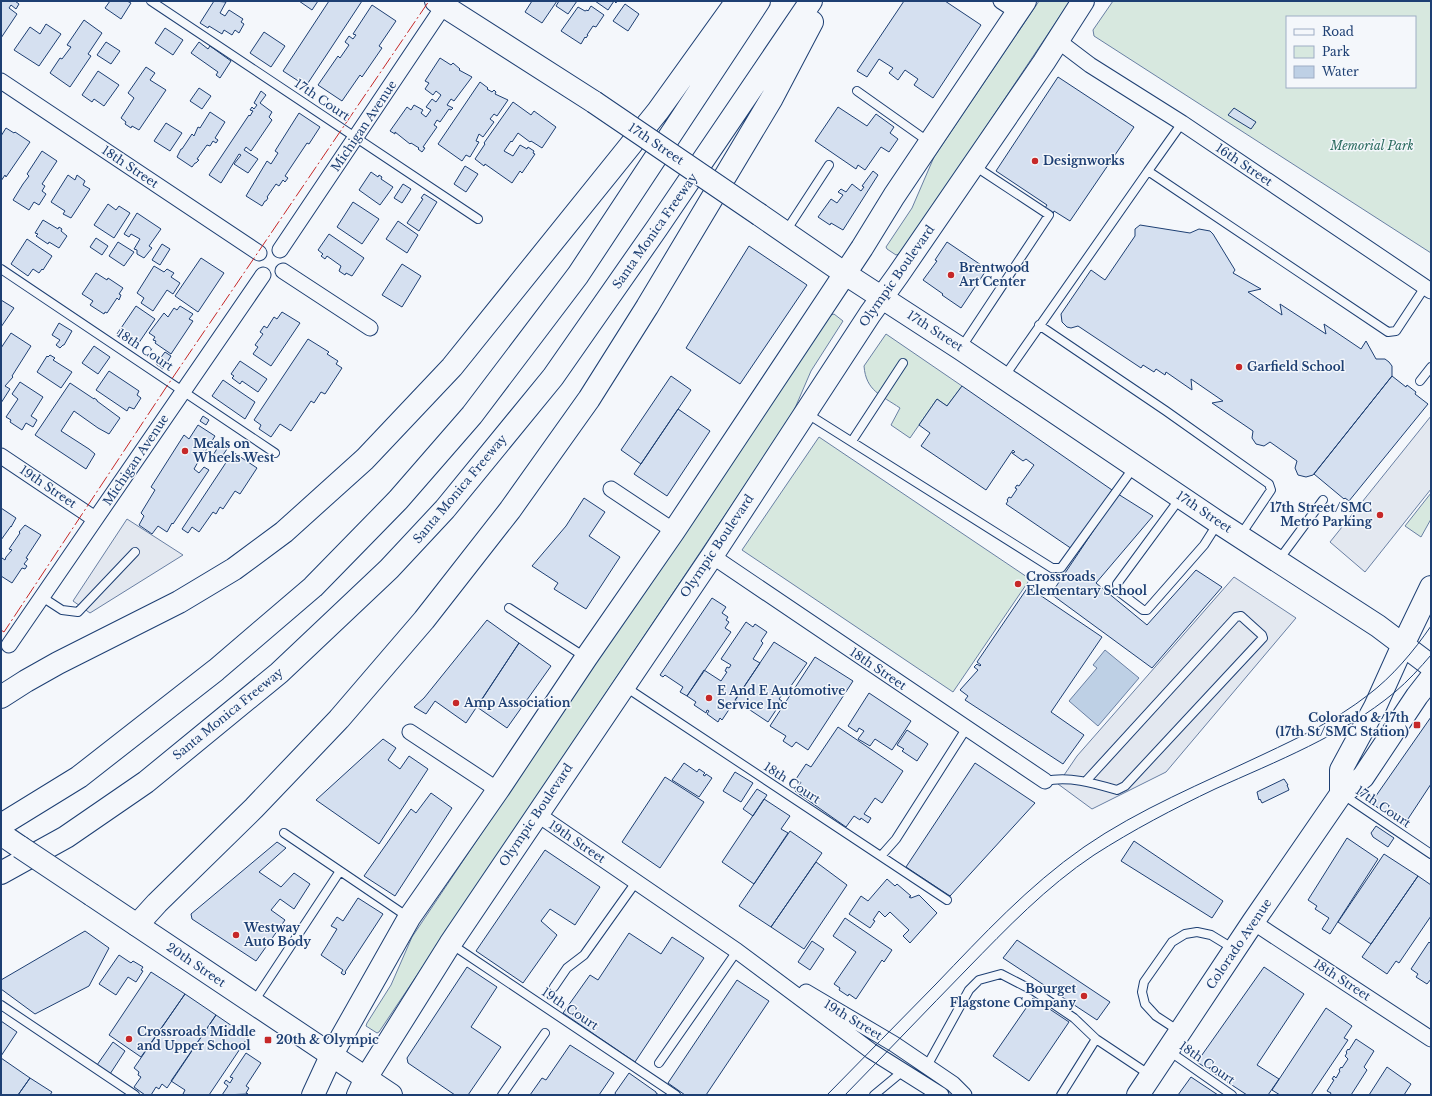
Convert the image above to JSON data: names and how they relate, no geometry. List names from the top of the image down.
{
  "streets": {
    "main road": [
      "17th Street",
      "Santa Monica Freeway",
      "Olympic Boulevard",
      "Colorado Avenue",
      "20th Street"
    ],
    "street": [
      "Michigan Avenue",
      "16th Street",
      "18th Street",
      "19th Street"
    ],
    "lane": ["17th Court", "18th Court", "19th Court"]
  },
  "crossings": [
    ["17th Court", "Michigan Avenue"],
    ["17th Court", "Colorado Avenue"],
    ["Michigan Avenue", "17th Street"],
    ["Michigan Avenue", "18th Street"],
    ["Michigan Avenue", "18th Court"],
    ["Michigan Avenue", "19th Street"],
    ["17th Street", "Olympic Boulevard"],
    ["16th Street", "Olympic Boulevard"],
    ["18th Street", "Olympic Boulevard"],
    ["18th Street", "Colorado Avenue"],
    ["Olympic Boulevard", "18th Court"],
    ["Olympic Boulevard", "19th Street"],
    ["Olympic Boulevard", "20th Street"],
    ["Olympic Boulevard", "19th Court"],
    ["18th Court", "Colorado Avenue"]
  ],
  "parks": ["Memorial Park"],
  "places": {
    "other": [
      "Designworks",
      "Brentwood Art Center",
      "Garfield School",
      "Meals on Wheels West",
      "17th Street/SMC Metro Parking",
      "Crossroads Elementary School",
      "E And E Automotive Service Inc",
      "Amp Association",
      "Westway Auto Body",
      "Bourget Flagstone Company",
      "Crossroads Middle and Upper School"
    ],
    "transit": ["Colorado & 17th (17th St/SMC Station)", "20th & Olympic"]
  },
  "legend": ["Road", "Park", "Water"]
}
